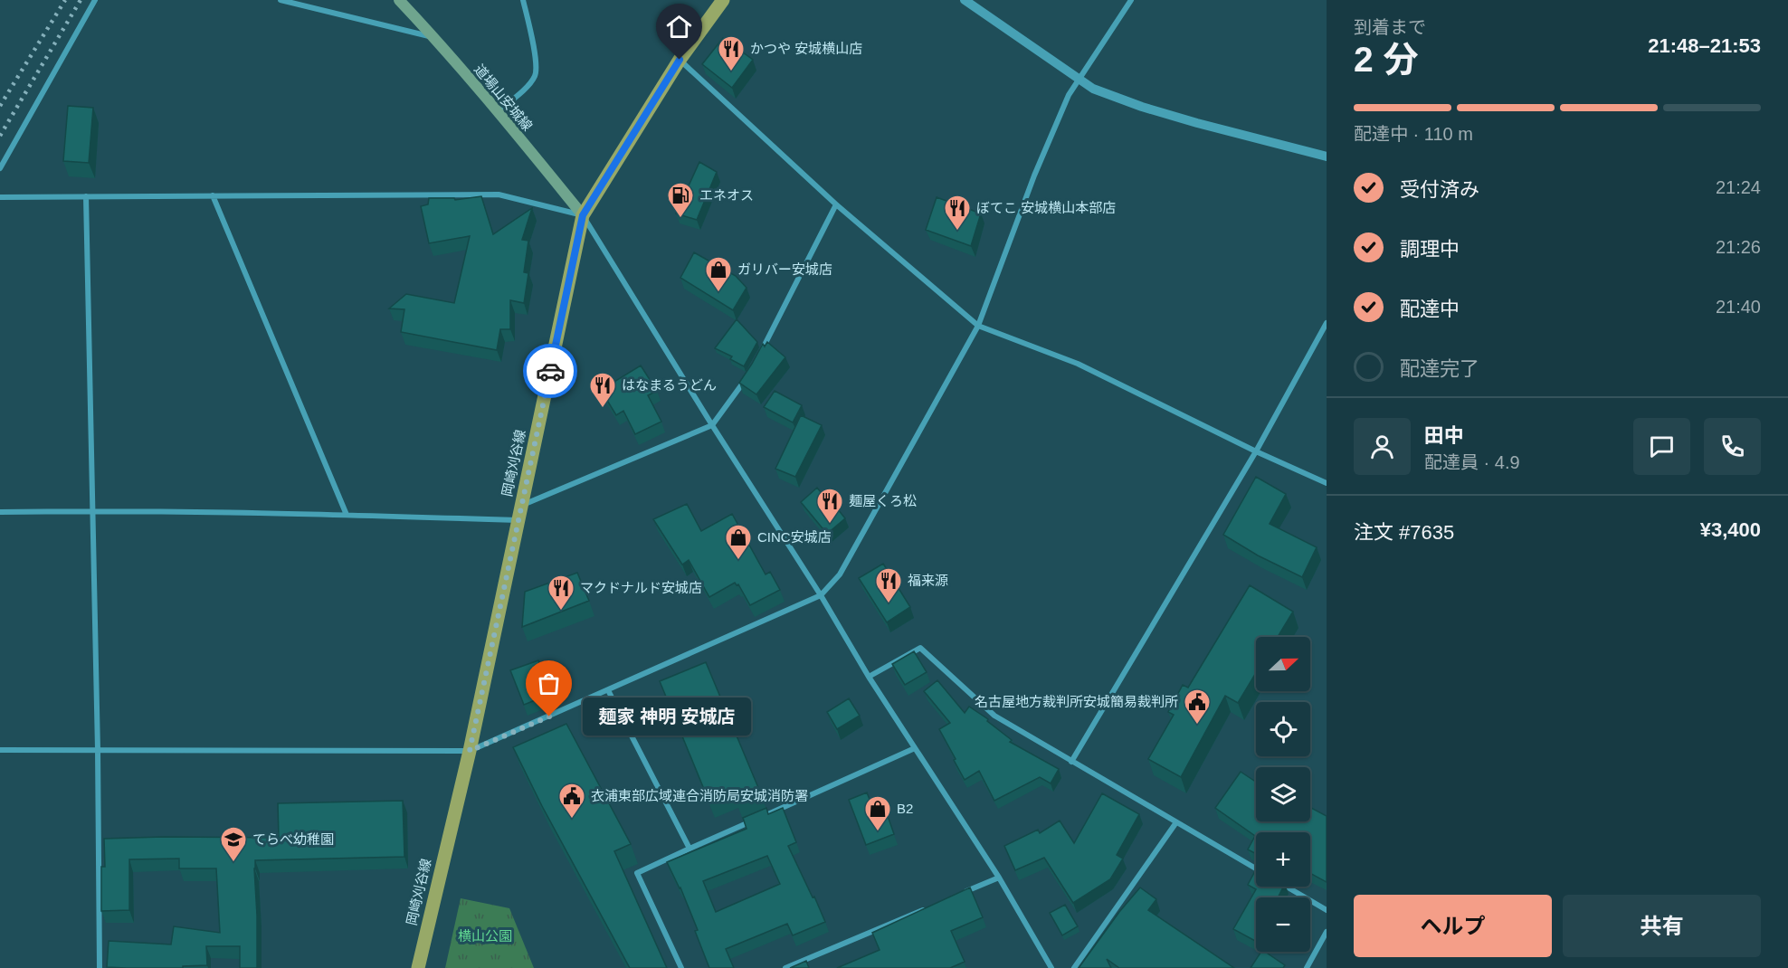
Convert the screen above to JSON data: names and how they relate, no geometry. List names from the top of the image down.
{
  "streets": {
    "main road": ["道場山安城線", "岡崎刈谷線"]
  },
  "crossings": [
    ["道場山安城線", "岡崎刈谷線"]
  ],
  "parks": ["横山公園"],
  "places": {
    "restaurant": [
      "かつや 安城横山店",
      "ぼてこ 安城横山本部店",
      "はなまるうどん",
      "麺屋くろ松",
      "福来源",
      "マクドナルド安城店"
    ],
    "fuel station": ["エネオス"],
    "shop": ["ガリバー安城店", "CINC安城店", "B2"],
    "other": ["麺家 神明 安城店"],
    "public building": ["名古屋地方裁判所安城簡易裁判所", "衣浦東部広域連合消防局安城消防署"],
    "school or university": ["てらべ幼稚園"]
  },
  "north": "right",
  "page": {
    "heading": ["2 分", "到着まで", "21:48–21:53"],
    "panel": [
      "田中",
      "配達員 · 4.9",
      "注文 #7635",
      "¥3,400"
    ],
    "bar": "配達中 · 110 m",
    "list": [
      ["受付済み", "21:24"],
      ["調理中", "21:26"],
      ["配達中", "21:40"],
      "配達完了"
    ],
    "map_buttons": ["+", "−"],
    "bubble": "麺家 神明 安城店",
    "buttons": ["ヘルプ", "共有"]
  }
}
